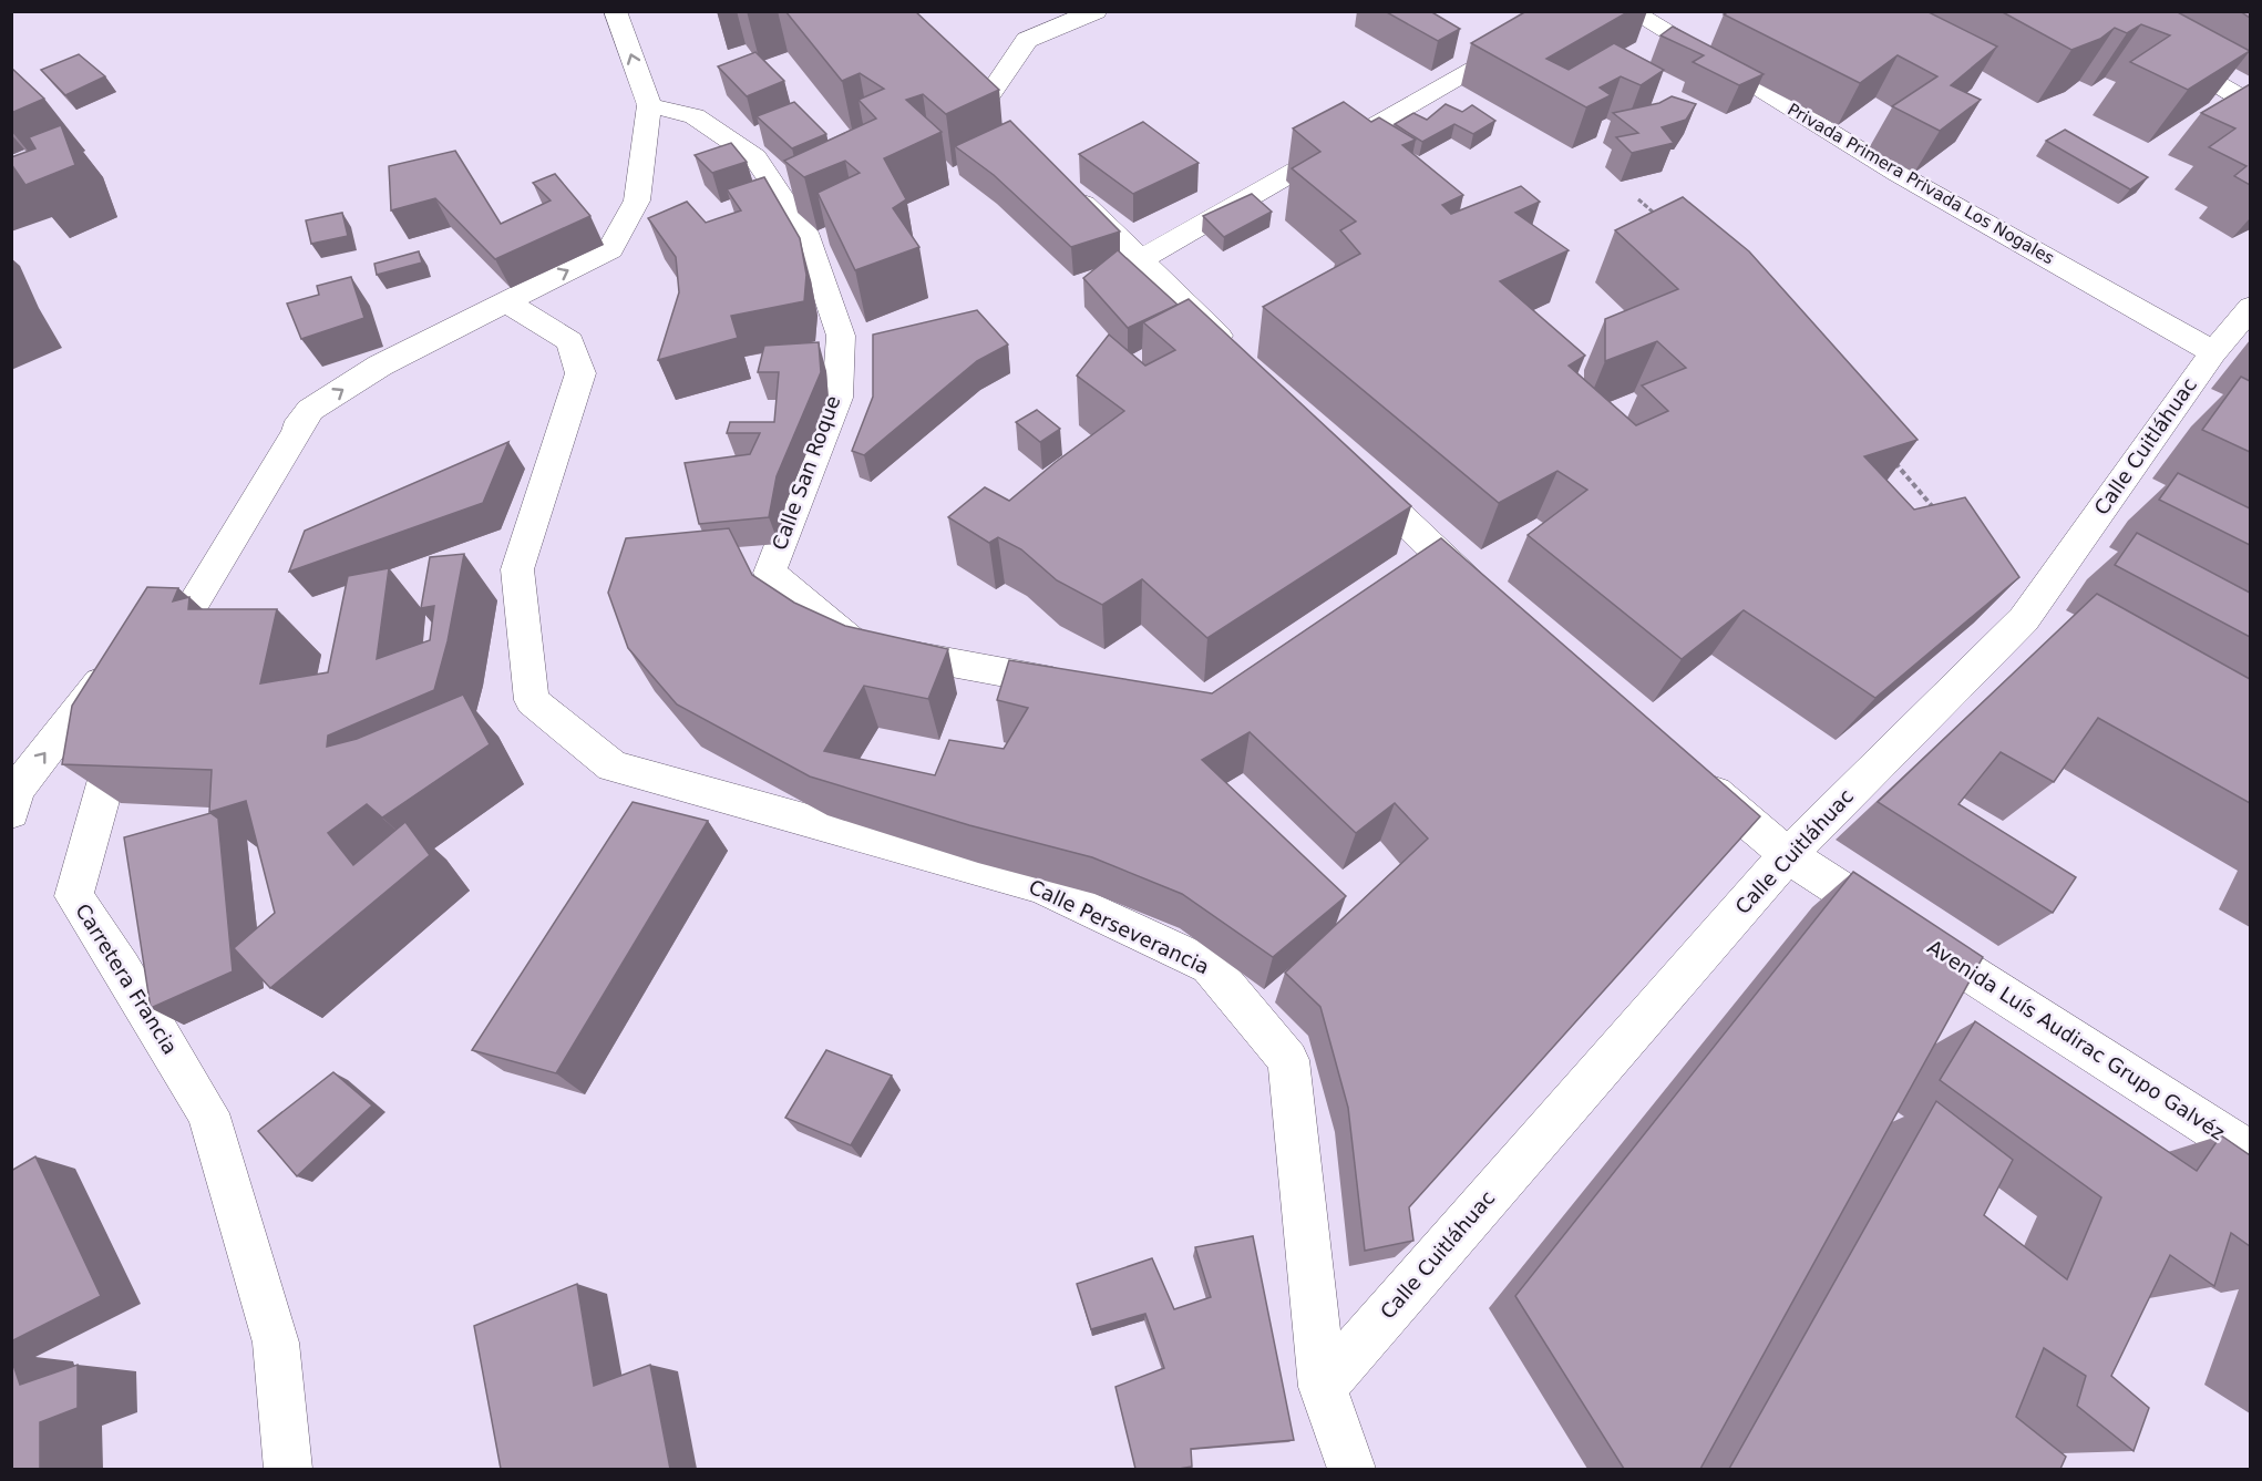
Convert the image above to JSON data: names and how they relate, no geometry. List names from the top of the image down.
{
  "streets": {
    "street": [
      "Privada Primera Privada Los Nogales",
      "Calle Cuitláhuac",
      "Calle San Roque",
      "Calle Perseverancia",
      "Carretera Francia",
      "Avenida Luís Audirac Grupo Galvéz"
    ]
  },
  "crossings": [
    ["Privada Primera Privada Los Nogales", "Calle Cuitláhuac"],
    ["Calle Cuitláhuac", "Calle Perseverancia"],
    ["Calle Cuitláhuac", "Avenida Luís Audirac Grupo Galvéz"]
  ]
}
